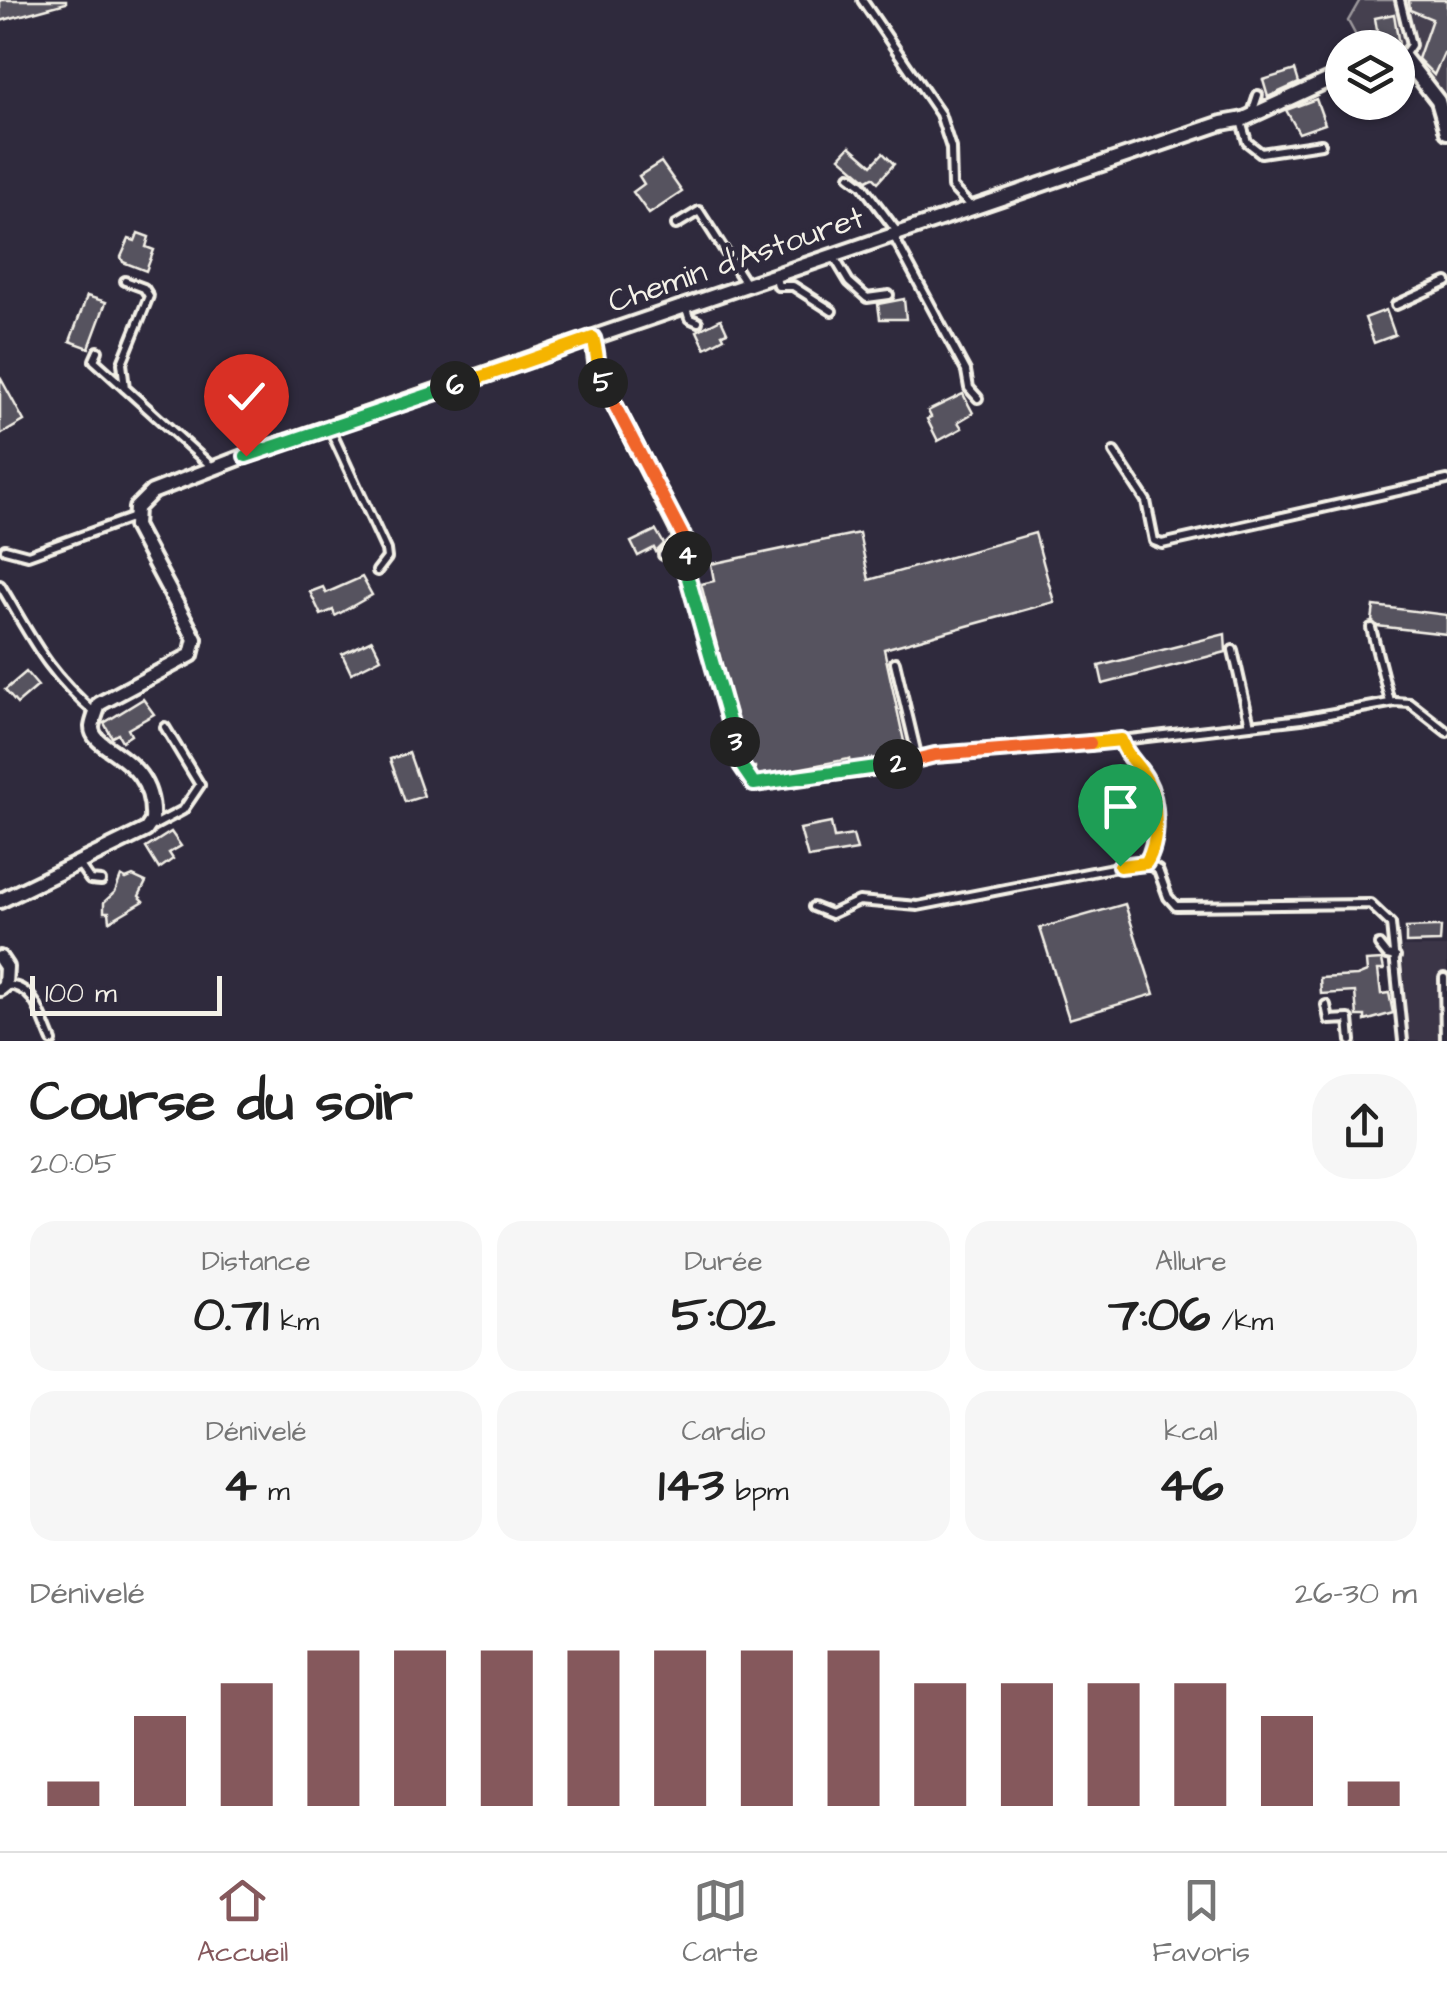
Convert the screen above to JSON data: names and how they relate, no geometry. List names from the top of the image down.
{
  "streets": {
    "street": ["Chemin d'Astouret"]
  },
  "scale_bar": "100 m",
  "page": {
    "pins": [
      "5",
      "6",
      "4",
      "3",
      "2"
    ],
    "scale": "100 m",
    "heading": ["Course du soir", "20:05"],
    "stats": [
      ["Distance", "0.71 km"],
      ["Durée", "5:02"],
      ["Allure", "7:06 /km"],
      ["Dénivelé", "4 m"],
      ["Cardio", "143 bpm"],
      ["kcal", "46"]
    ],
    "chart": ["Dénivelé", "26–30 m"],
    "tabs": ["Accueil", "Carte", "Favoris"]
  }
}
